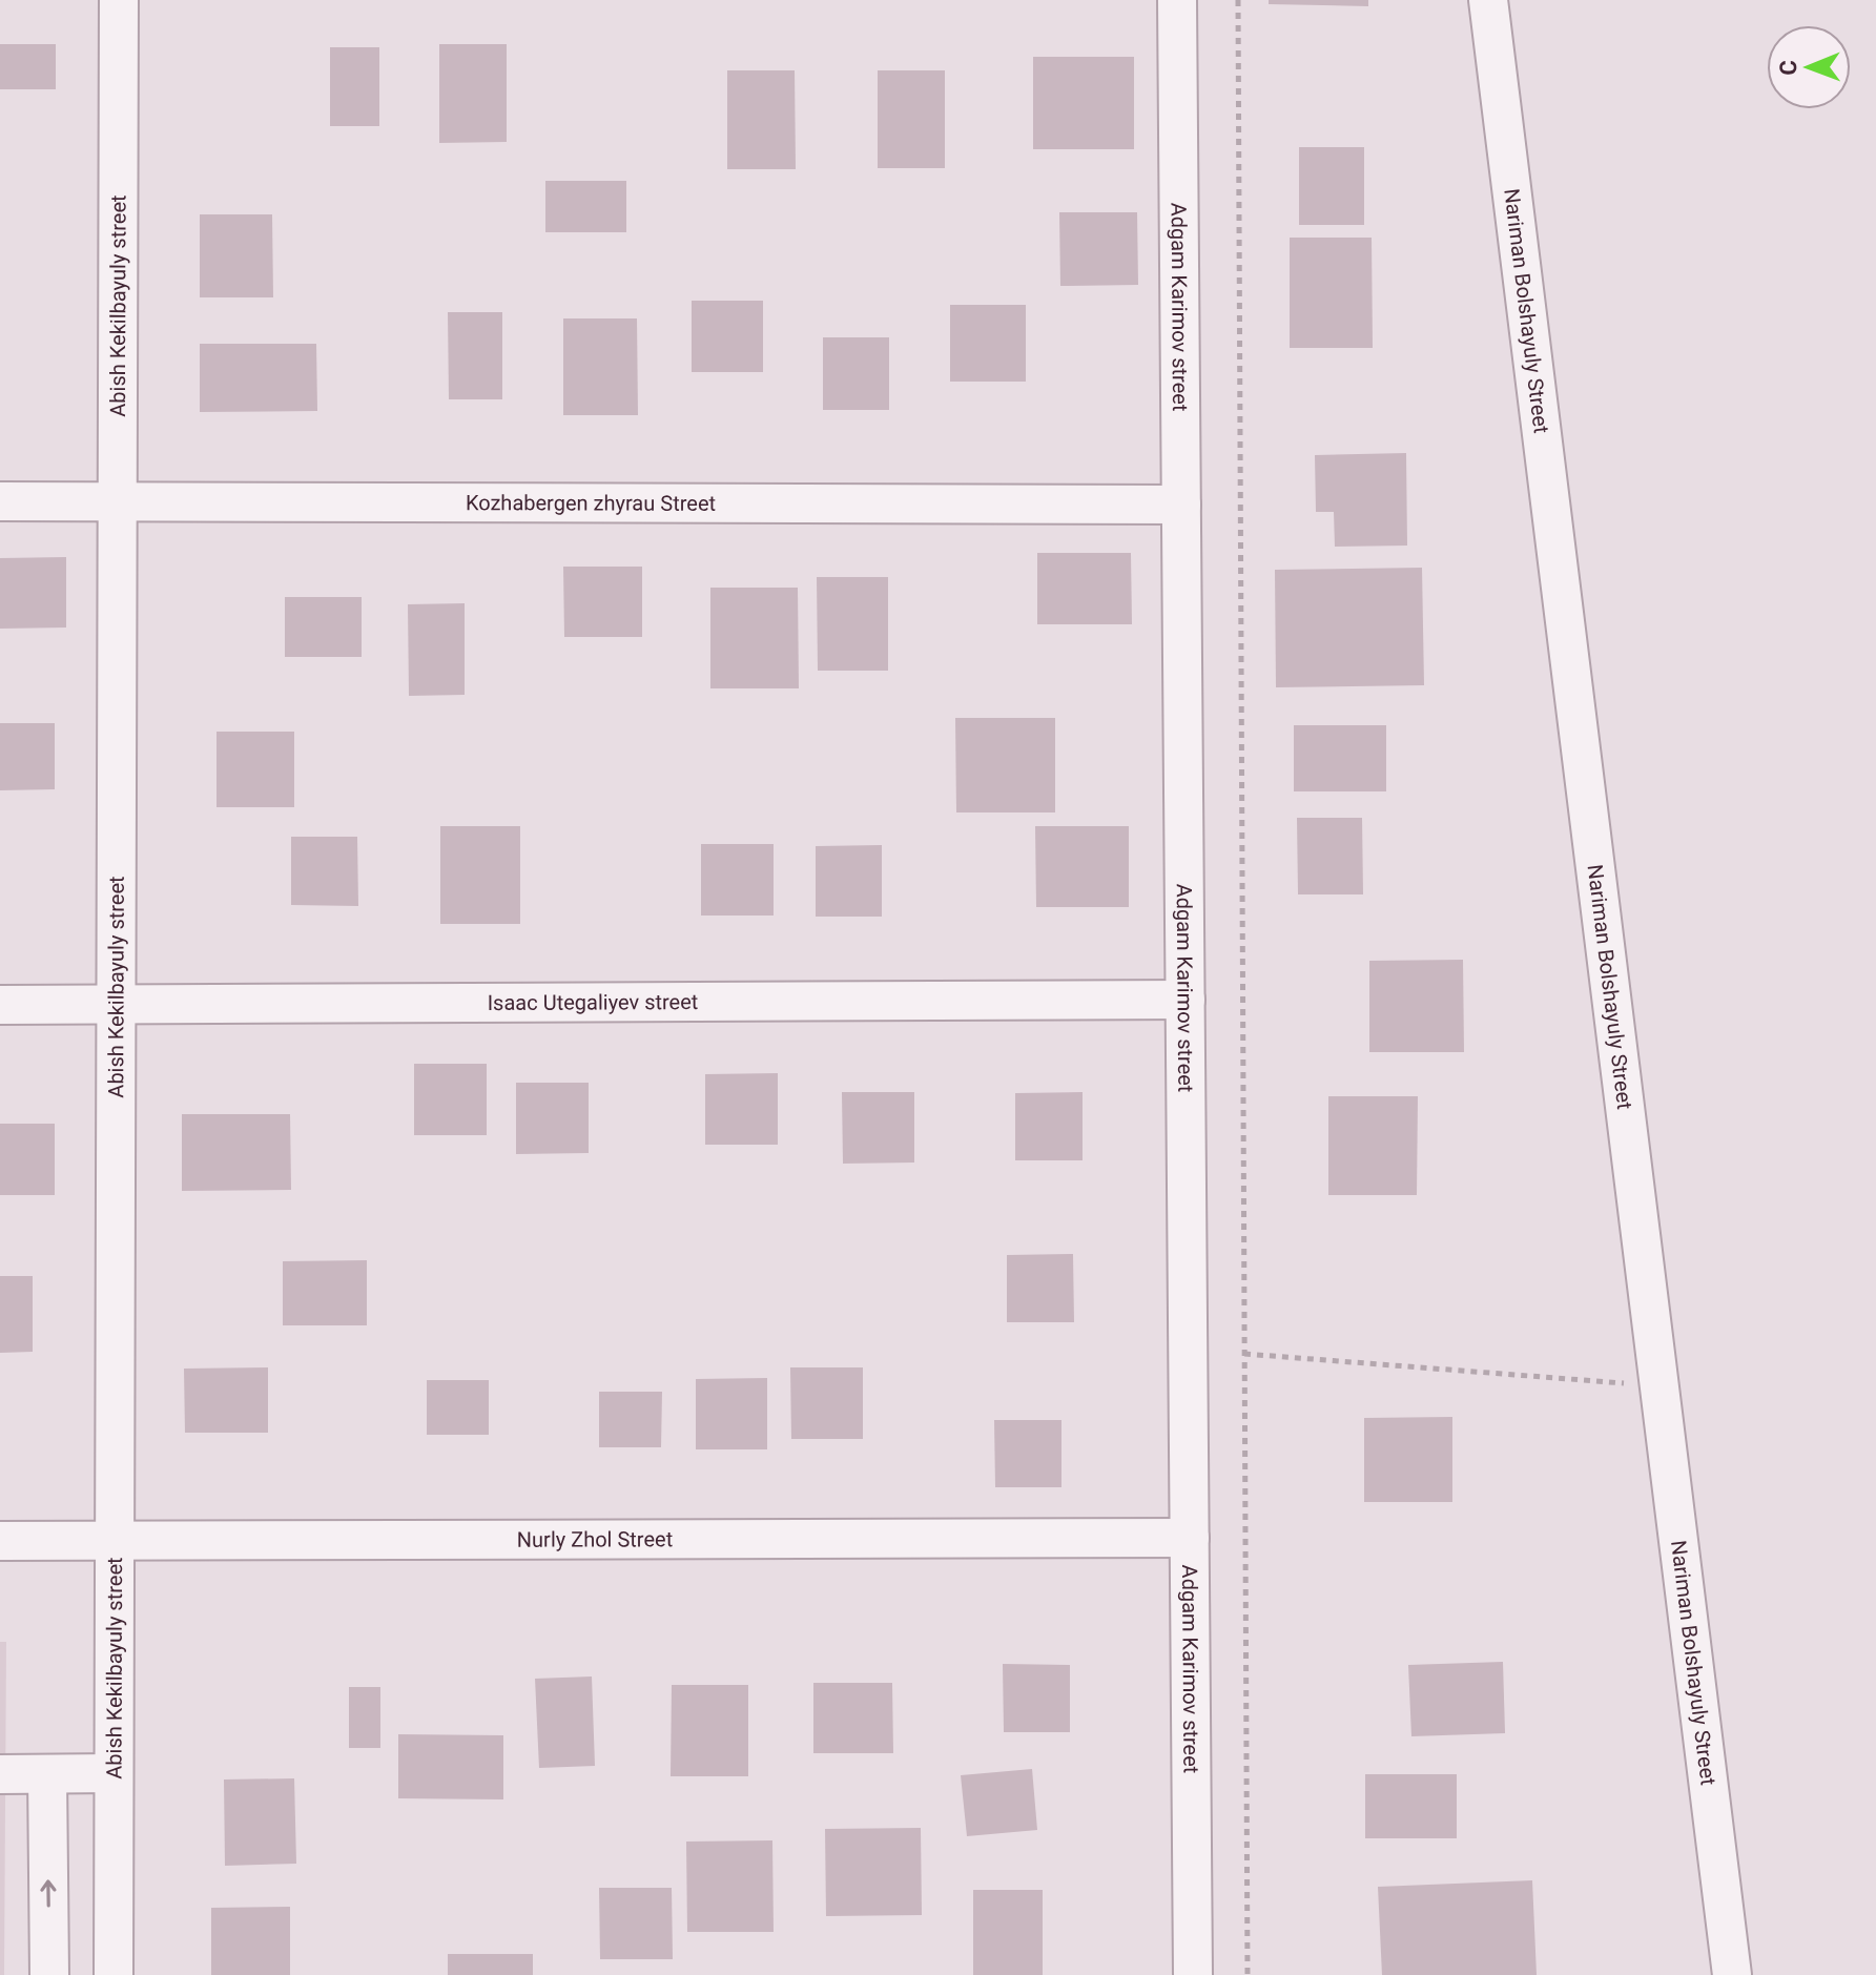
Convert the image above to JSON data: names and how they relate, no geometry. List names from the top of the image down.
{
  "streets": {
    "street": [
      "Abish Kekilbayuly street",
      "Adgam Karimov street",
      "Nariman Bolshayuly Street",
      "Kozhabergen zhyrau Street",
      "Isaac Utegaliyev street",
      "Nurly Zhol Street"
    ]
  },
  "crossings": [
    ["Abish Kekilbayuly street", "Kozhabergen zhyrau Street"],
    ["Abish Kekilbayuly street", "Isaac Utegaliyev street"],
    ["Abish Kekilbayuly street", "Nurly Zhol Street"],
    ["Adgam Karimov street", "Kozhabergen zhyrau Street"],
    ["Adgam Karimov street", "Isaac Utegaliyev street"],
    ["Adgam Karimov street", "Nurly Zhol Street"]
  ],
  "north": "left"
}
